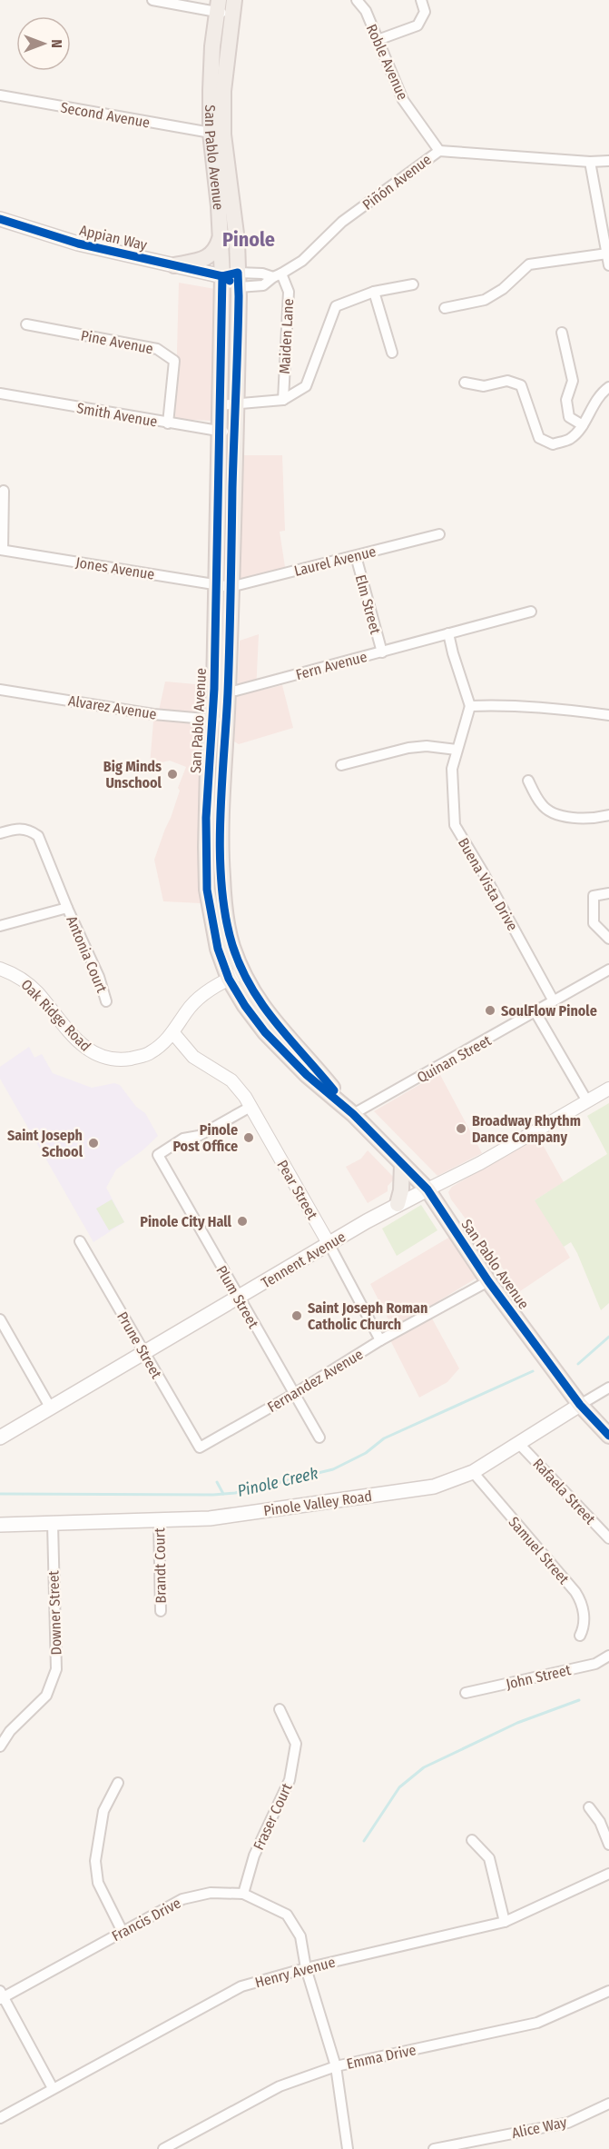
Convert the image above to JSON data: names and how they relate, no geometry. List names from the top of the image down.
{
  "streets": {
    "main road": [
      "San Pablo Avenue",
      "Appian Way",
      "Tennent Avenue",
      "Pinole Valley Road"
    ],
    "street": [
      "Roble Avenue",
      "Second Avenue",
      "Piñón Avenue",
      "Maiden Lane",
      "Pine Avenue",
      "Smith Avenue",
      "Laurel Avenue",
      "Jones Avenue",
      "Elm Street",
      "Fern Avenue",
      "Alvarez Avenue",
      "Buena Vista Drive",
      "Antonia Court",
      "Oak Ridge Road",
      "Quinan Street",
      "Pear Street",
      "Plum Street",
      "Prune Street",
      "Fernandez Avenue",
      "Rafaela Street",
      "Samuel Street",
      "Brandt Court",
      "Downer Street",
      "John Street",
      "Fraser Court",
      "Francis Drive",
      "Henry Avenue",
      "Emma Drive",
      "Alice Way"
    ]
  },
  "crossings": [
    ["Roble Avenue", "Piñón Avenue"],
    ["Second Avenue", "San Pablo Avenue"],
    ["San Pablo Avenue", "Piñón Avenue"],
    ["San Pablo Avenue", "Appian Way"],
    ["San Pablo Avenue", "Maiden Lane"],
    ["San Pablo Avenue", "Smith Avenue"],
    ["San Pablo Avenue", "Laurel Avenue"],
    ["San Pablo Avenue", "Jones Avenue"],
    ["San Pablo Avenue", "Fern Avenue"],
    ["San Pablo Avenue", "Alvarez Avenue"],
    ["San Pablo Avenue", "Oak Ridge Road"],
    ["San Pablo Avenue", "Quinan Street"],
    ["San Pablo Avenue", "Tennent Avenue"],
    ["San Pablo Avenue", "Fernandez Avenue"],
    ["San Pablo Avenue", "Pinole Valley Road"],
    ["Piñón Avenue", "Appian Way"],
    ["Piñón Avenue", "Maiden Lane"],
    ["Pine Avenue", "Smith Avenue"],
    ["Laurel Avenue", "Jones Avenue"],
    ["Laurel Avenue", "Elm Street"],
    ["Elm Street", "Fern Avenue"],
    ["Buena Vista Drive", "Quinan Street"],
    ["Oak Ridge Road", "Pear Street"],
    ["Pear Street", "Tennent Avenue"],
    ["Pear Street", "Plum Street"],
    ["Pear Street", "Fernandez Avenue"],
    ["Tennent Avenue", "Plum Street"],
    ["Tennent Avenue", "Prune Street"],
    ["Plum Street", "Fernandez Avenue"],
    ["Prune Street", "Fernandez Avenue"],
    ["Rafaela Street", "Pinole Valley Road"],
    ["Pinole Valley Road", "Samuel Street"],
    ["Pinole Valley Road", "Brandt Court"],
    ["Pinole Valley Road", "Downer Street"],
    ["Fraser Court", "Francis Drive"],
    ["Francis Drive", "Henry Avenue"],
    ["Francis Drive", "Emma Drive"]
  ],
  "districts": ["Pinole"],
  "water": ["Pinole Creek"],
  "places": [
    "Big Minds Unschool",
    "SoulFlow Pinole",
    "Broadway Rhythm Dance Company",
    "Pinole Post Office",
    "Saint Joseph School",
    "Pinole City Hall",
    "Saint Joseph Roman Catholic Church"
  ],
  "north": "right"
}
